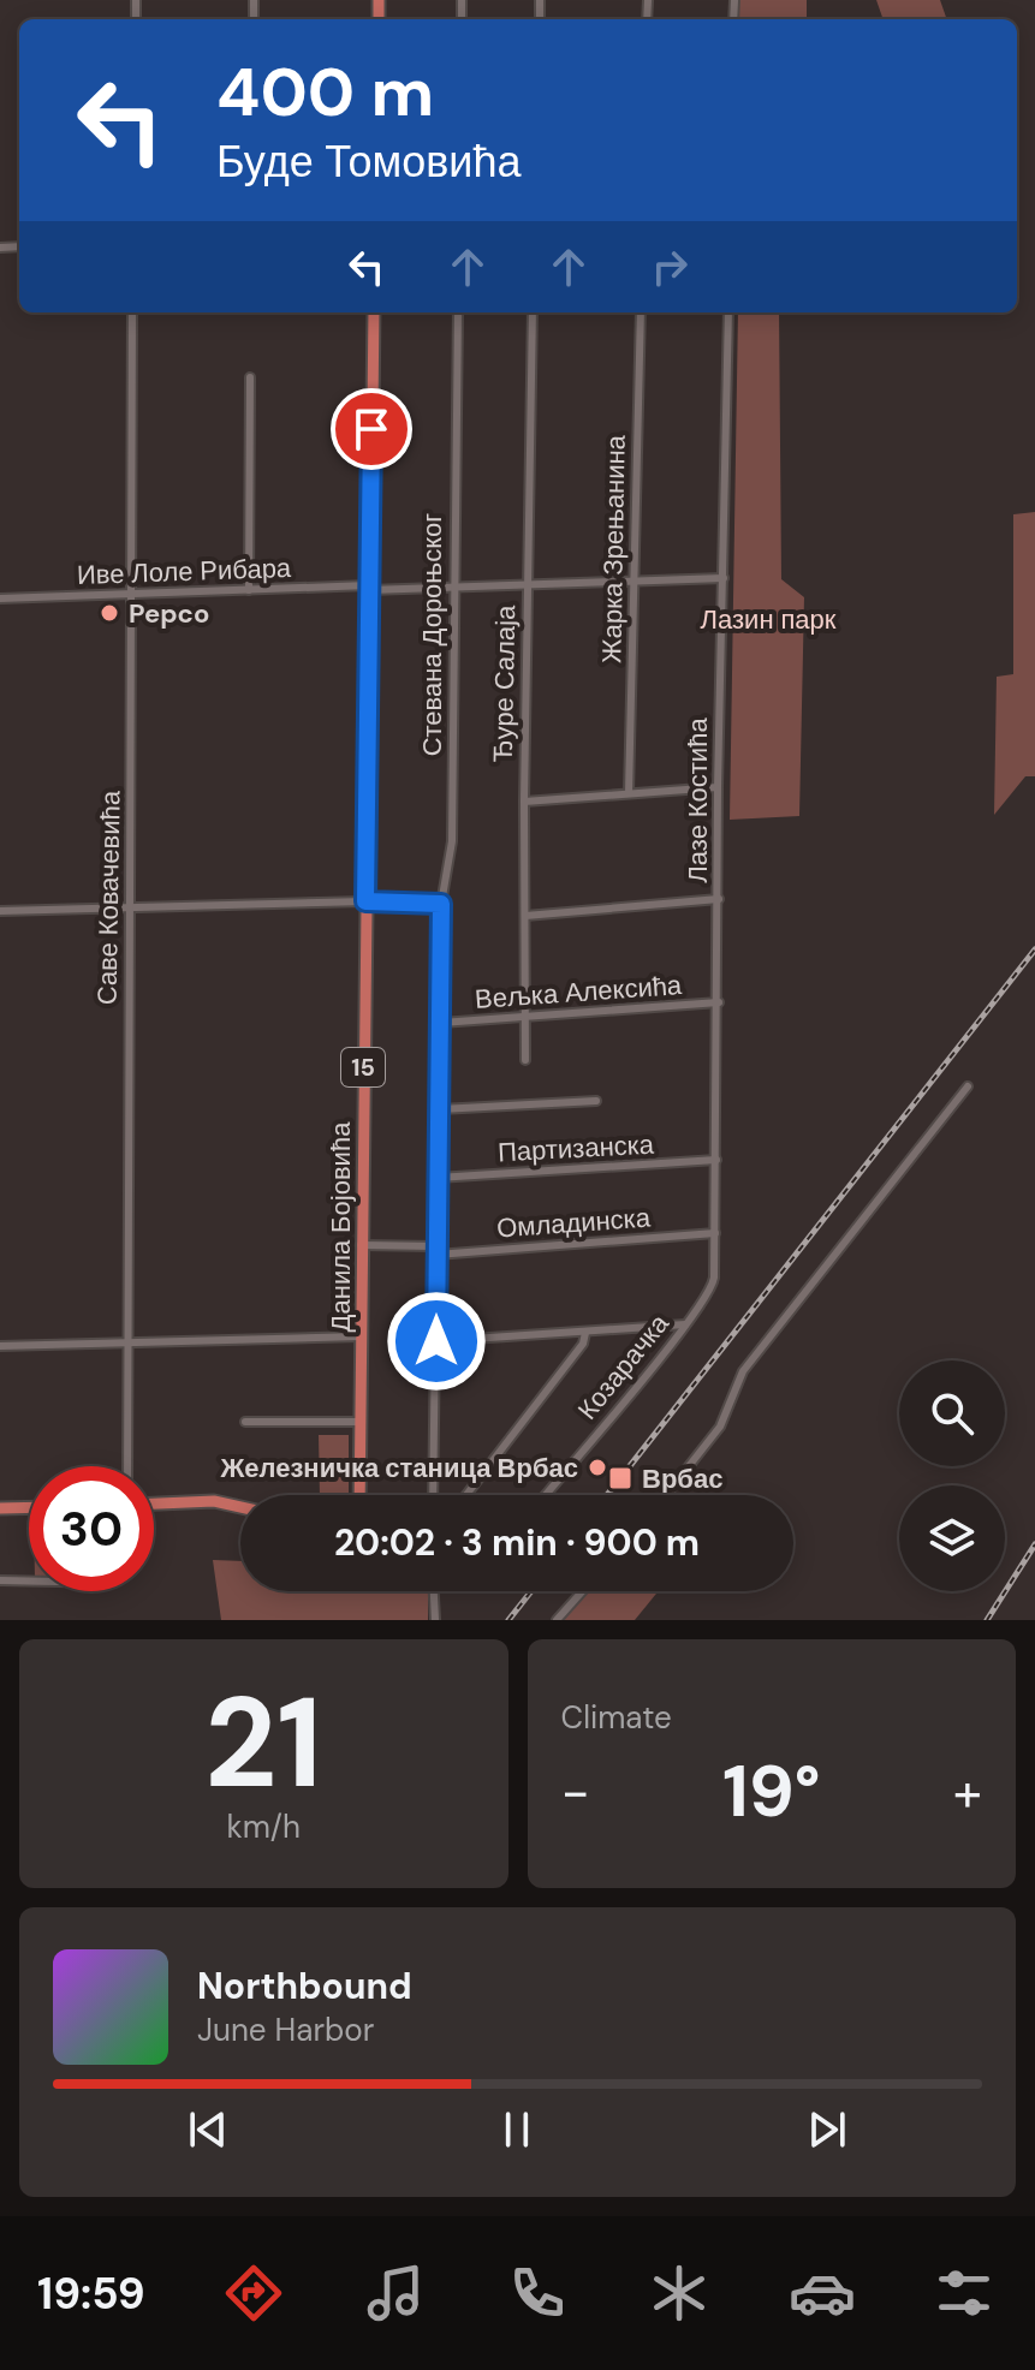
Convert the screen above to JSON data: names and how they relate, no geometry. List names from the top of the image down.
{
  "streets": {
    "main road": ["15", "Данила Бојовића"],
    "street": [
      "Жарка Зрењанина",
      "Иве Лоле Рибара",
      "Стевана Дороњског",
      "Ђуре Салаја",
      "Лазе Костића",
      "Саве Ковачевића",
      "Вељка Алексића",
      "Партизанска",
      "Омладинска",
      "Козарачка"
    ]
  },
  "crossings": [
    ["Жарка Зрењанина", "Иве Лоле Рибара"],
    ["Иве Лоле Рибара", "Стевана Дороњског"],
    ["Иве Лоле Рибара", "Ђуре Салаја"],
    ["Иве Лоле Рибара", "Лазе Костића"],
    ["Иве Лоле Рибара", "Саве Ковачевића"],
    ["Иве Лоле Рибара", "Данила Бојовића"],
    ["Стевана Дороњског", "Вељка Алексића"],
    ["Стевана Дороњског", "Партизанска"],
    ["Стевана Дороњског", "Омладинска"],
    ["Ђуре Салаја", "Вељка Алексића"],
    ["Лазе Костића", "Вељка Алексића"],
    ["Лазе Костића", "Партизанска"],
    ["Лазе Костића", "Омладинска"],
    ["Лазе Костића", "Козарачка"],
    ["Омладинска", "Данила Бојовића"]
  ],
  "parks": ["Лазин парк"],
  "places": {
    "other": ["Pepco", "Железничка станица Врбас"],
    "transit": ["Врбас"]
  },
  "page": {
    "turn": ["400 m", "Буде Томовића"],
    "limit": "30",
    "trip": "20:02 · 3 min · 900 m",
    "tile": [
      ["21", "km/h"],
      "Climate"
    ],
    "heat": ["−", "19°", "+"],
    "song": ["Northbound", "June Harbor"],
    "tabs": "19:59"
  }
}
